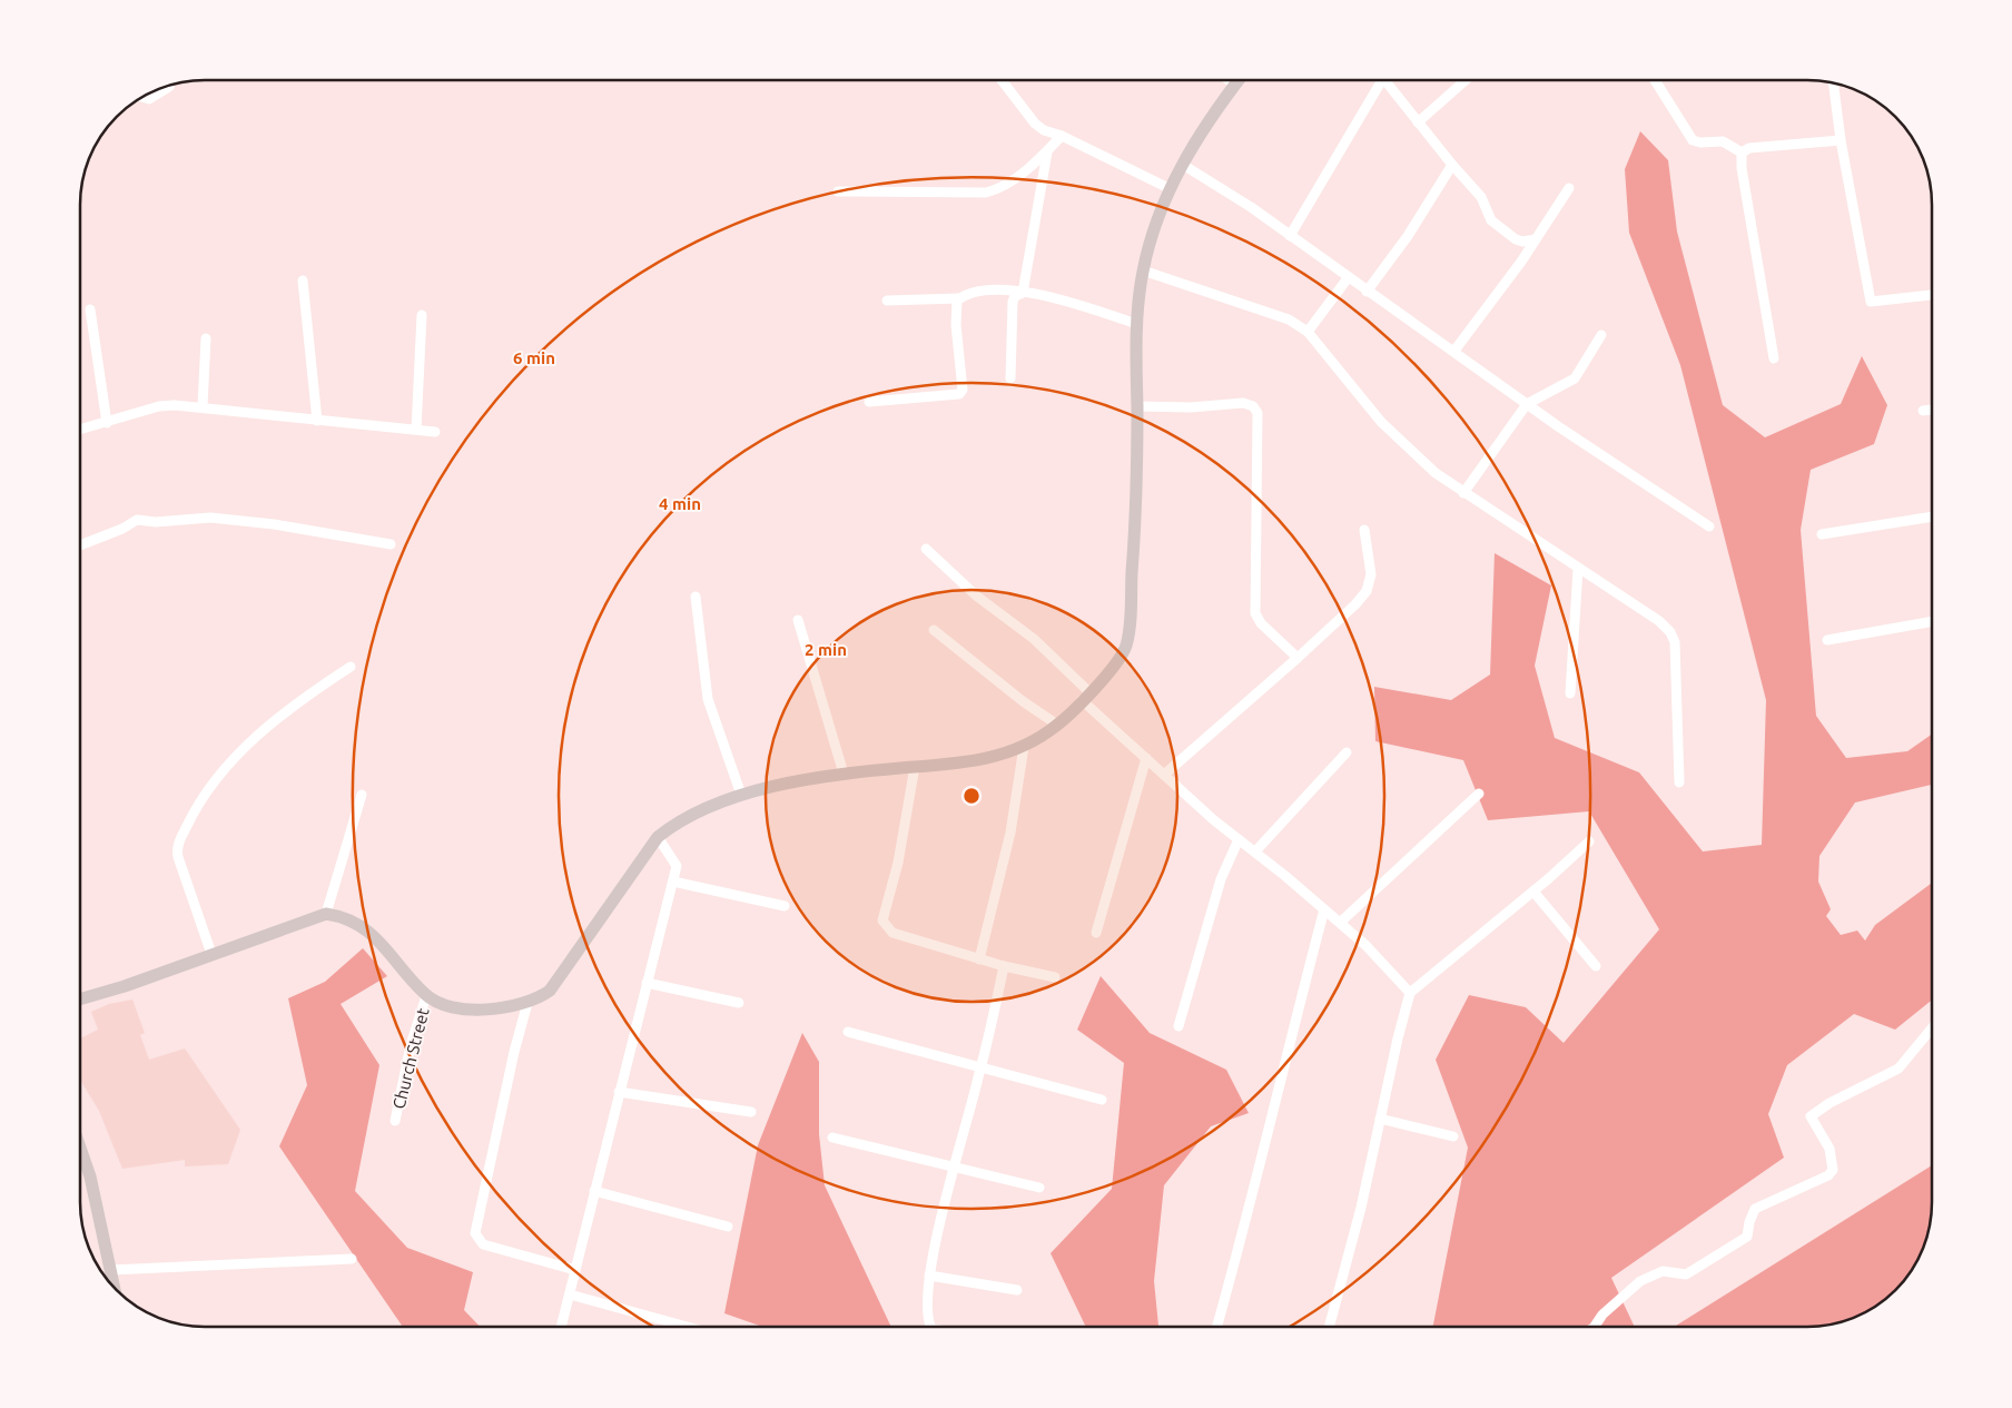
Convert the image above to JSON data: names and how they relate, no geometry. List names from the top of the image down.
{
  "streets": {
    "street": ["Church Street"]
  },
  "rings": ["6 min", "4 min", "2 min"]
}
